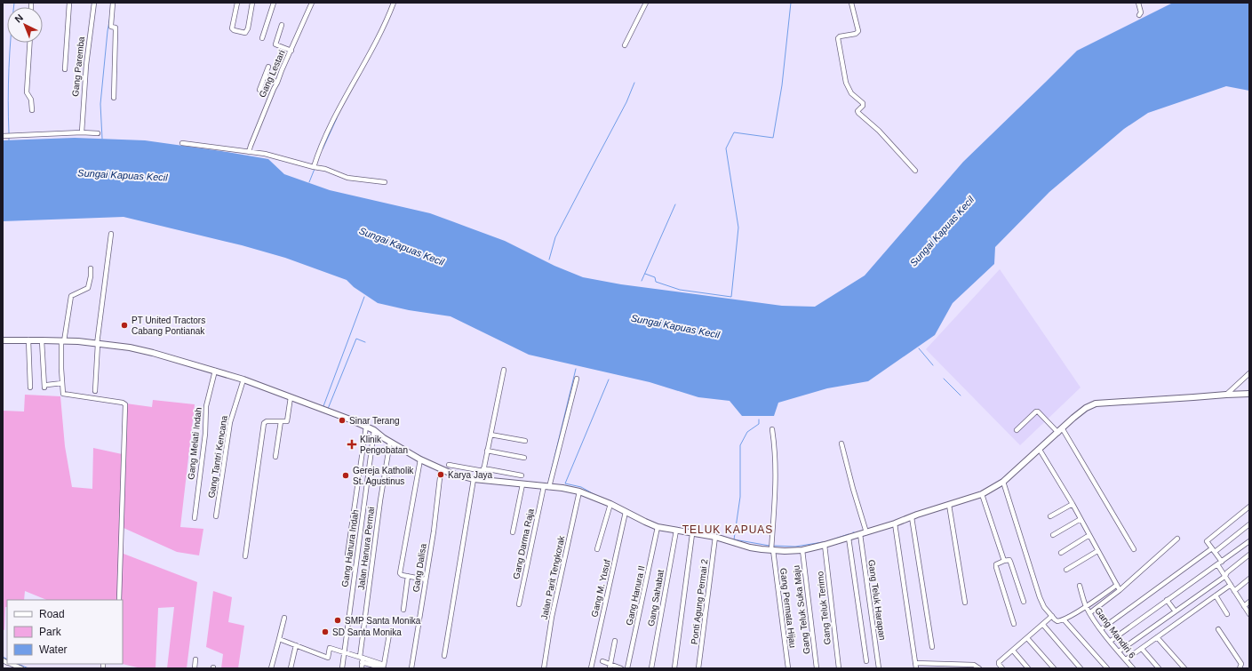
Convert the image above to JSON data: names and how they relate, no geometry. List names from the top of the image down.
{
  "streets": {
    "street": [
      "Gang Paremba",
      "Gang Lestari",
      "Gang Melati Indah",
      "Gang Tantri Kencana",
      "Gang Darma Raja",
      "Gang Hanura Indah",
      "Jalan Hanura Permai",
      "Gang Dalisa",
      "Jalan Parit Tengkorak",
      "Gang M. Yusuf",
      "Gang Hanura II",
      "Gang Sahabat",
      "Gang Teluk Harapan",
      "Ponti Agung Permai 2",
      "Gang Permata Hijau",
      "Gang Teluk Terimo",
      "Gang Teluk Suka Maju",
      "Gang Mandiri 6"
    ]
  },
  "districts": ["TELUK KAPUAS"],
  "water": ["Sungai Kapuas Kecil"],
  "places": {
    "other": [
      "PT United Tractors Cabang Pontianak",
      "Sinar Terang",
      "Karya Jaya",
      "Gereja Katholik St. Agustinus",
      "SMP Santa Monika",
      "SD Santa Monika"
    ],
    "health": ["Klinik Pengobatan"]
  },
  "legend": ["Road", "Park", "Water"],
  "north": "top left"
}
